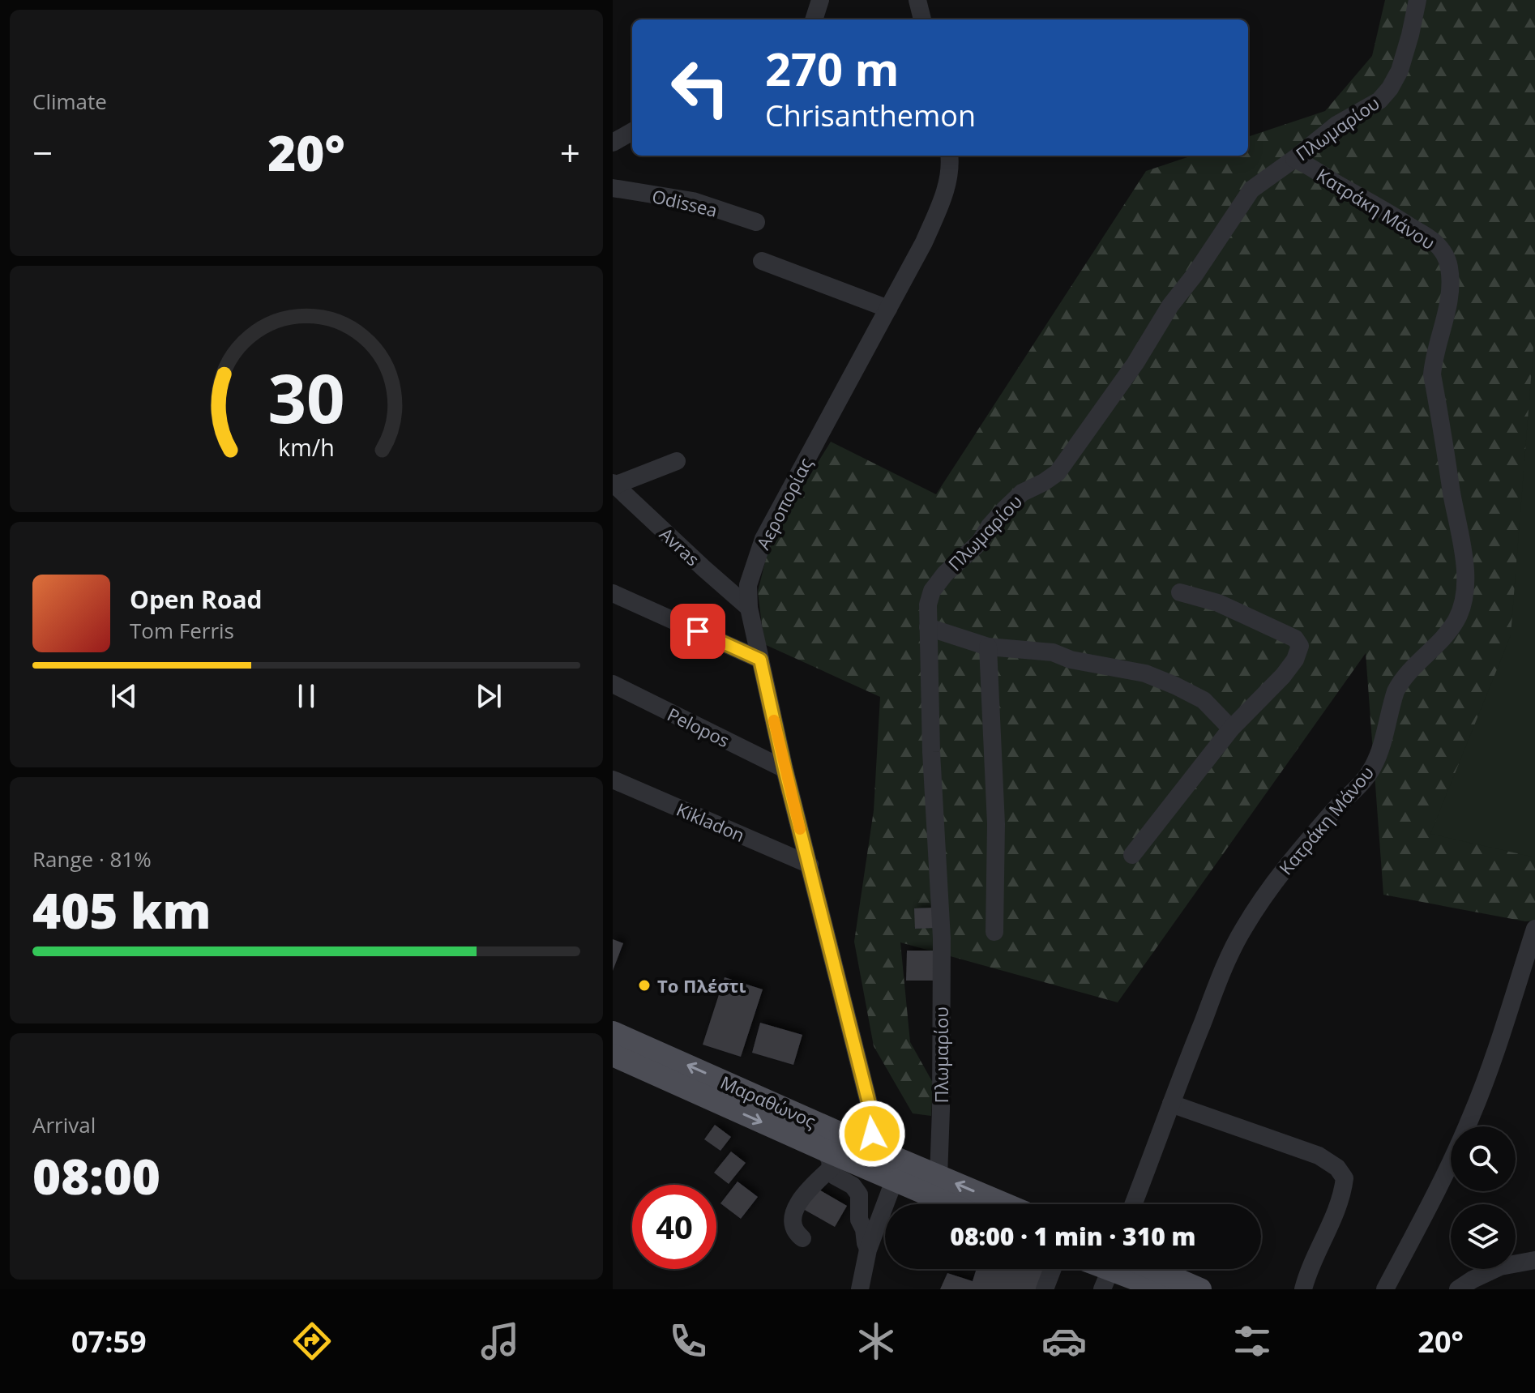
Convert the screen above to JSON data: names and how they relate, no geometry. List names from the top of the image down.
{
  "streets": {
    "main road": ["Μαραθώνος"],
    "street": [
      "Πλωμαρίου",
      "Odissea",
      "Κατράκη Μάνου",
      "Αεροπορίας",
      "Avras",
      "Pelopos",
      "Kikladon"
    ]
  },
  "crossings": [
    ["Πλωμαρίου", "Κατράκη Μάνου"],
    ["Πλωμαρίου", "Μαραθώνος"],
    ["Αεροπορίας", "Avras"],
    ["Αεροπορίας", "Pelopos"],
    ["Αεροπορίας", "Kikladon"]
  ],
  "places": ["Το Πλέστι"],
  "page": {
    "tile": [
      "Climate",
      ["Range · 81%", "405 km"],
      ["Arrival", "08:00"]
    ],
    "turn": ["270 m", "Chrisanthemon"],
    "heat": ["−", "20°", "+"],
    "song": ["Open Road", "Tom Ferris"],
    "limit": "40",
    "trip": "08:00 · 1 min · 310 m",
    "tabs": ["07:59", "20°"],
    "gauge": ["30", "km/h"]
  }
}
